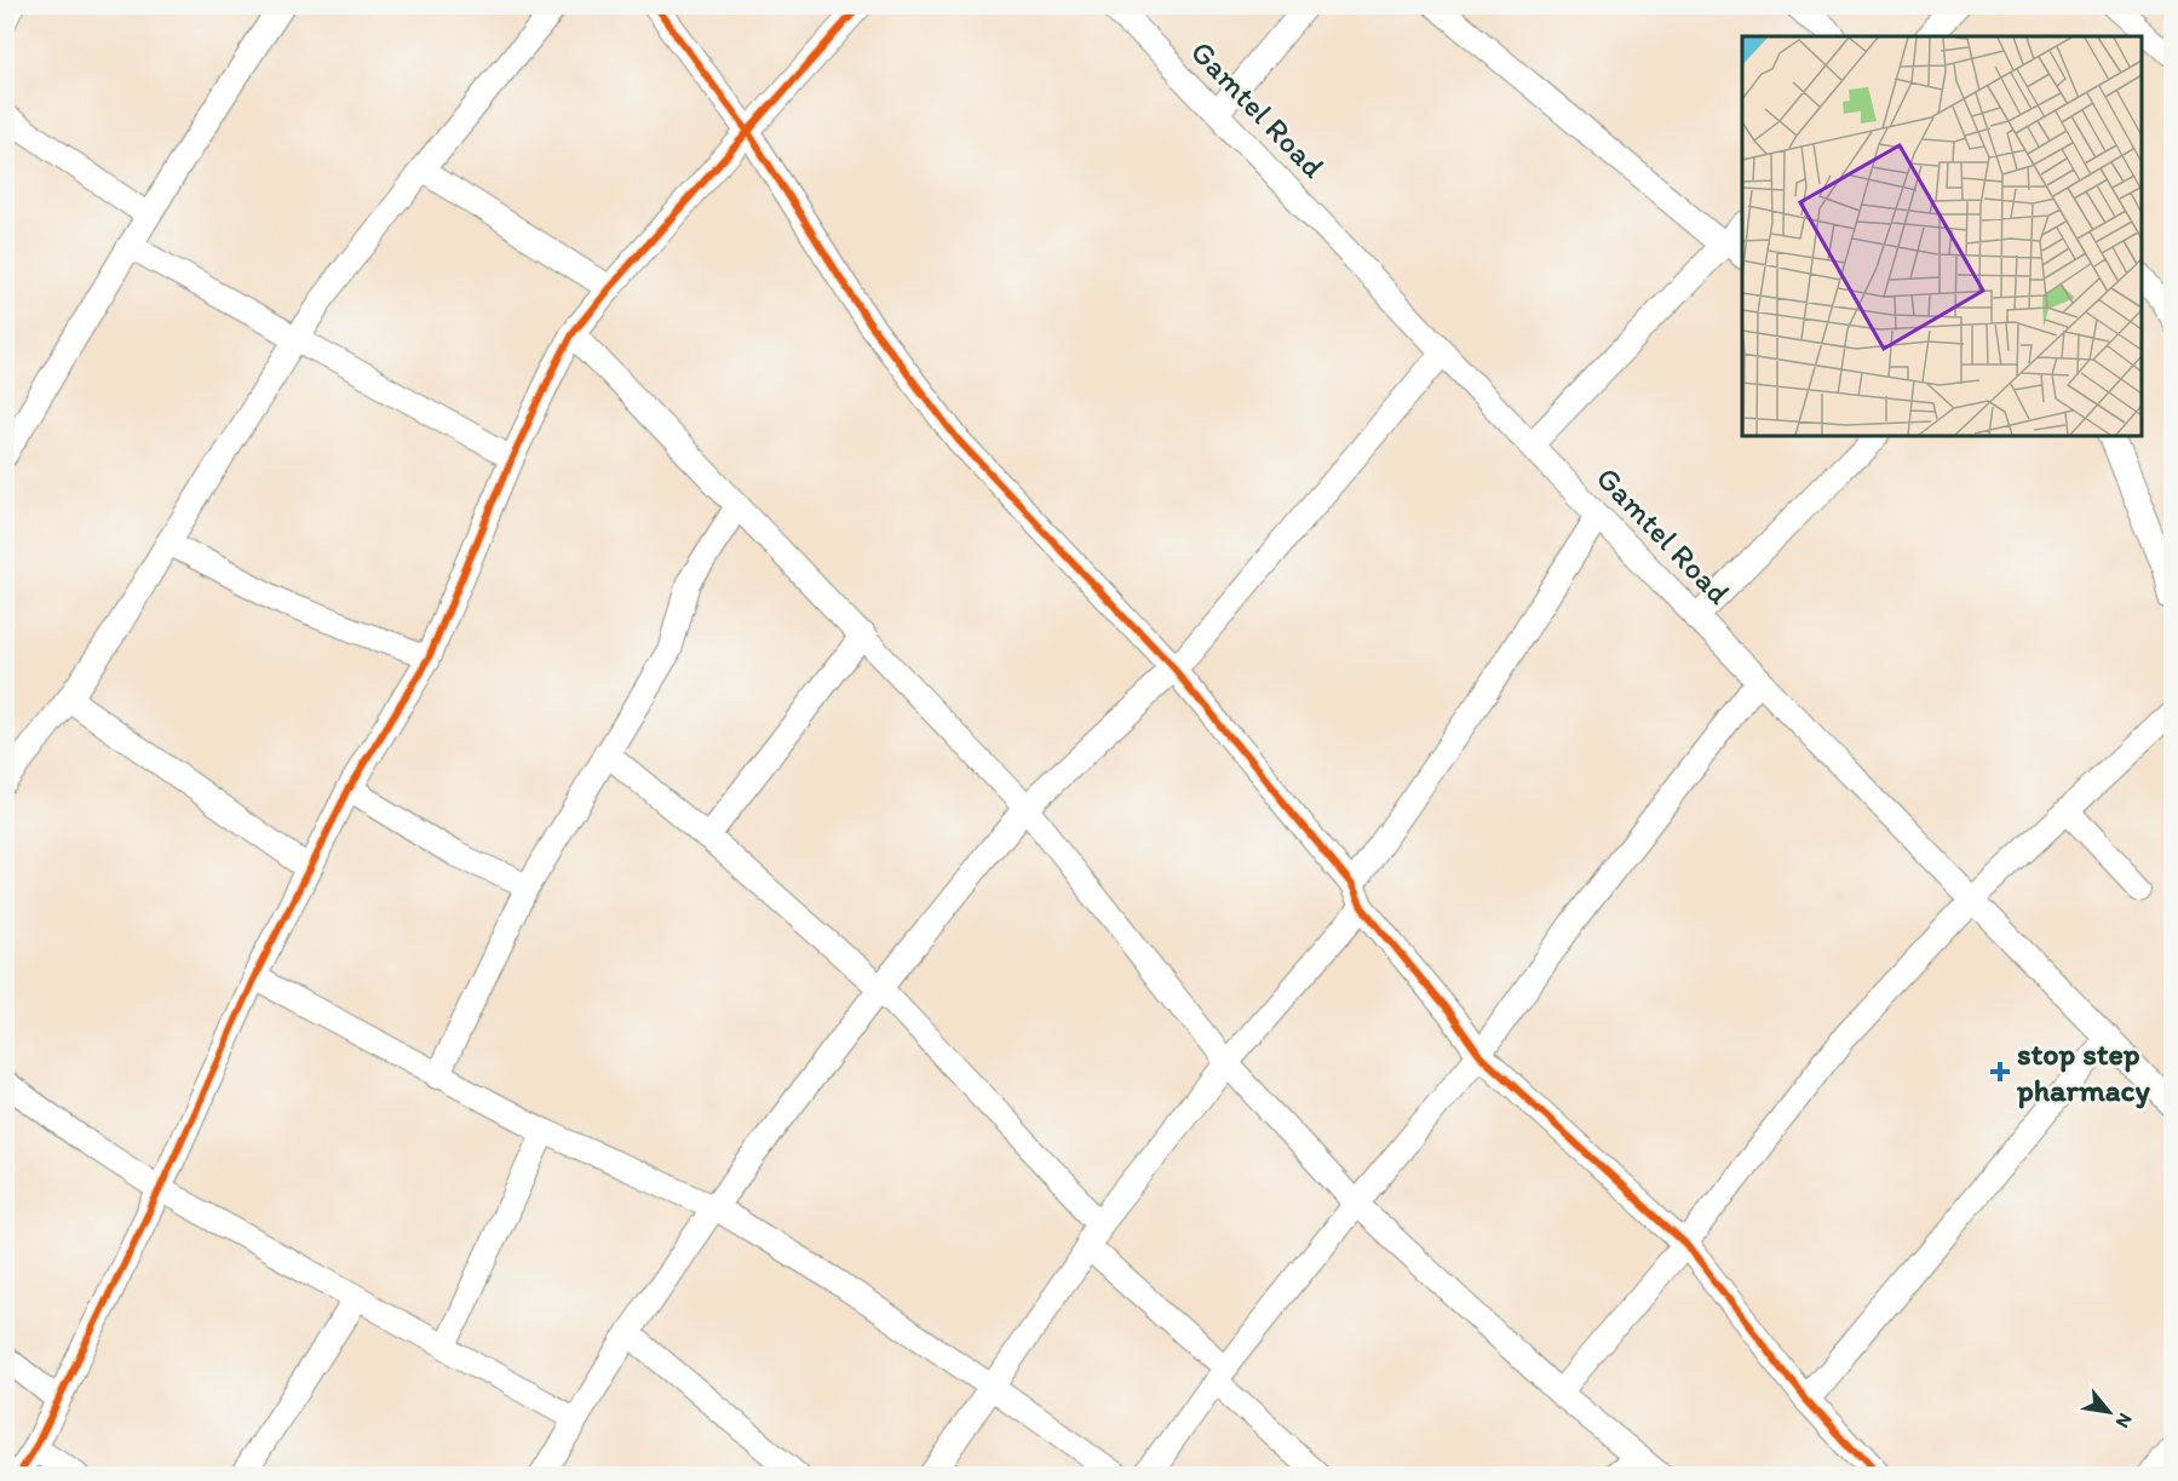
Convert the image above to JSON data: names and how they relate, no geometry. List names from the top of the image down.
{
  "streets": {
    "street": ["Gamtel Road"]
  },
  "places": {
    "health": ["stop step pharmacy"]
  },
  "north": "bottom right"
}
